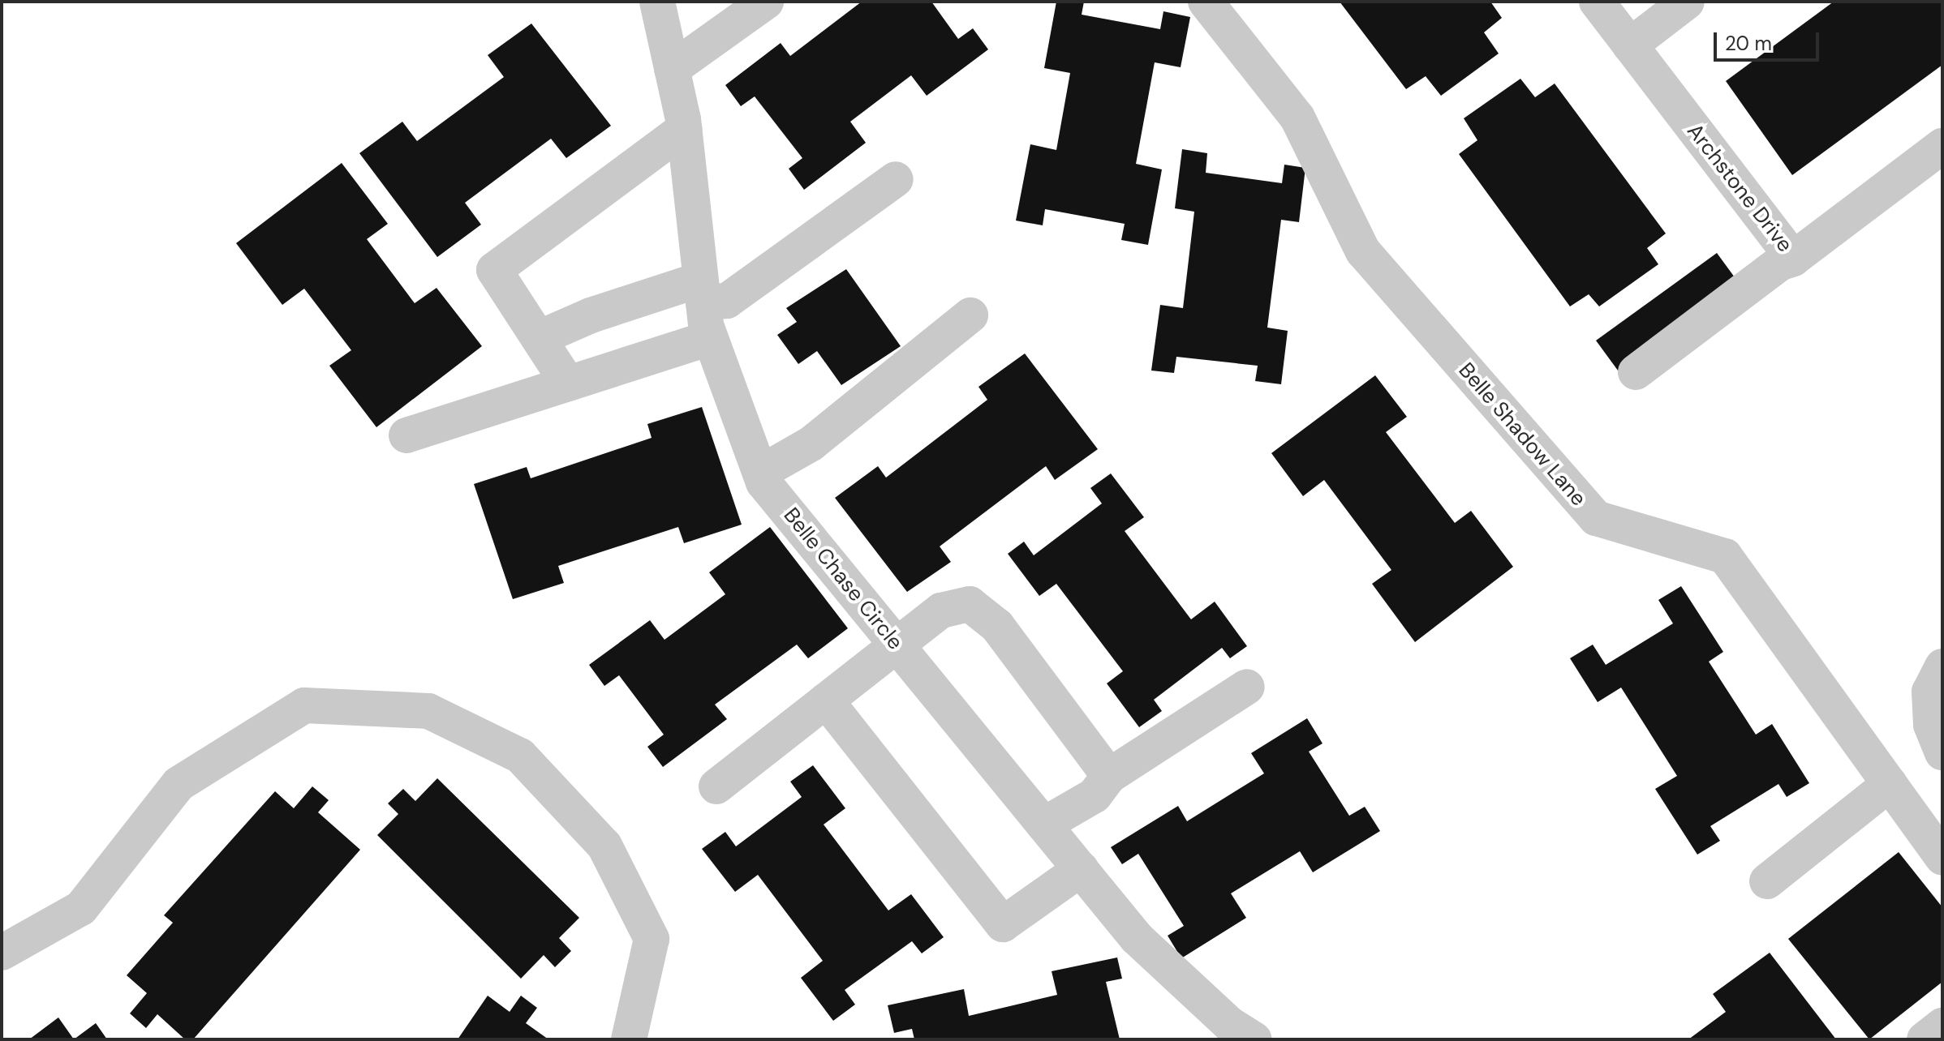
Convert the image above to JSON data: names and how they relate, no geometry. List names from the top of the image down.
{
  "streets": {
    "street": ["Archstone Drive", "Belle Shadow Lane", "Belle Chase Circle"]
  },
  "scale_bar": "20 m"
}
